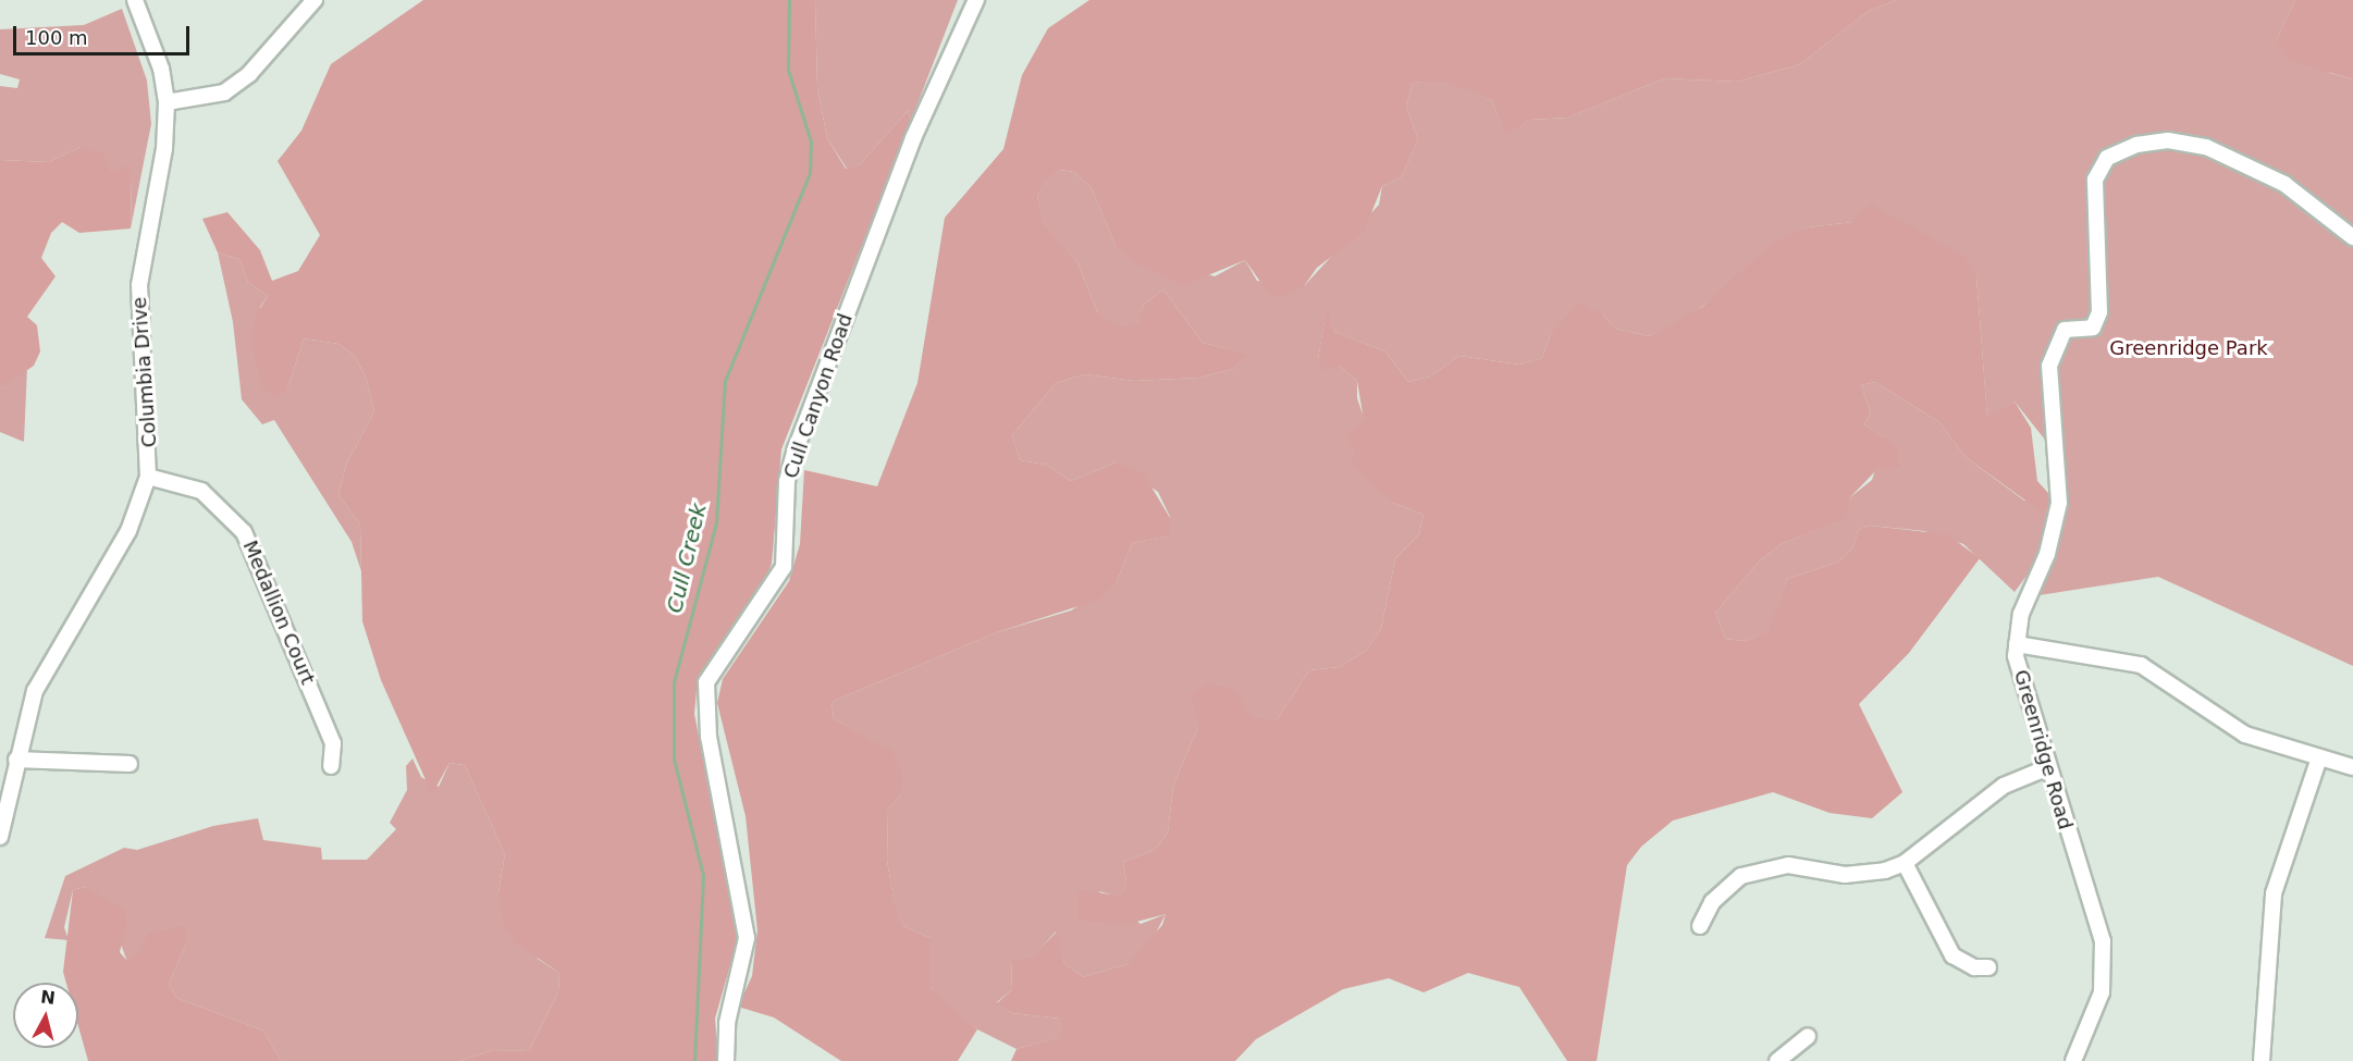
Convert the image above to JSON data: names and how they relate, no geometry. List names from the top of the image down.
{
  "streets": {
    "street": [
      "Columbia Drive",
      "Cull Canyon Road",
      "Medallion Court",
      "Greenridge Road"
    ]
  },
  "crossings": [
    ["Columbia Drive", "Medallion Court"]
  ],
  "water": ["Cull Creek"],
  "parks": ["Greenridge Park"],
  "scale_bar": "100 m",
  "north": "top"
}
